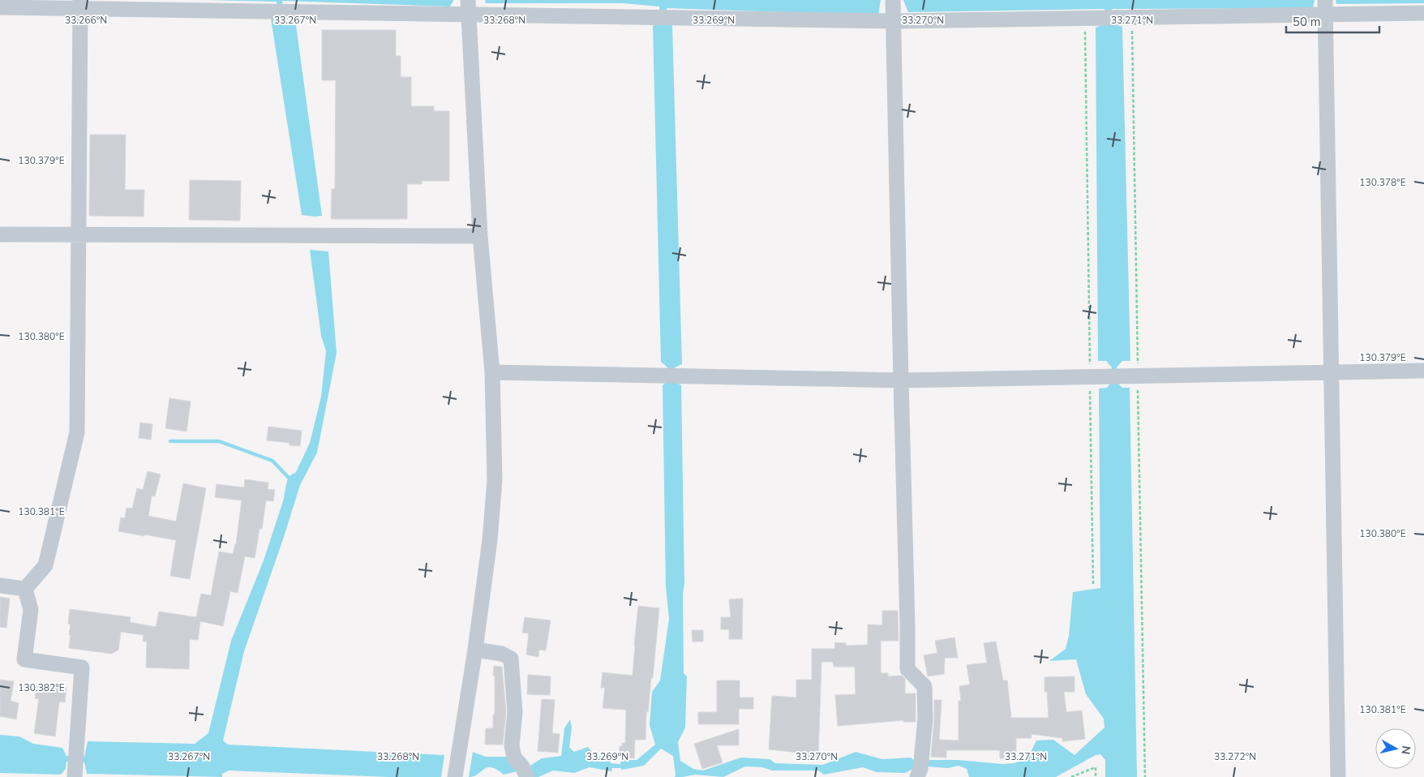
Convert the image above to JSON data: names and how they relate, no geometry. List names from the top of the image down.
{
  "scale_bar": "50 m",
  "north": "right",
  "coordinates": [
    "33.266°N",
    "33.267°N",
    "33.268°N",
    "33.269°N",
    "33.270°N",
    "33.271°N",
    "130.379°E",
    "130.378°E",
    "130.380°E",
    "130.381°E",
    "130.382°E",
    "33.272°N"
  ]
}
